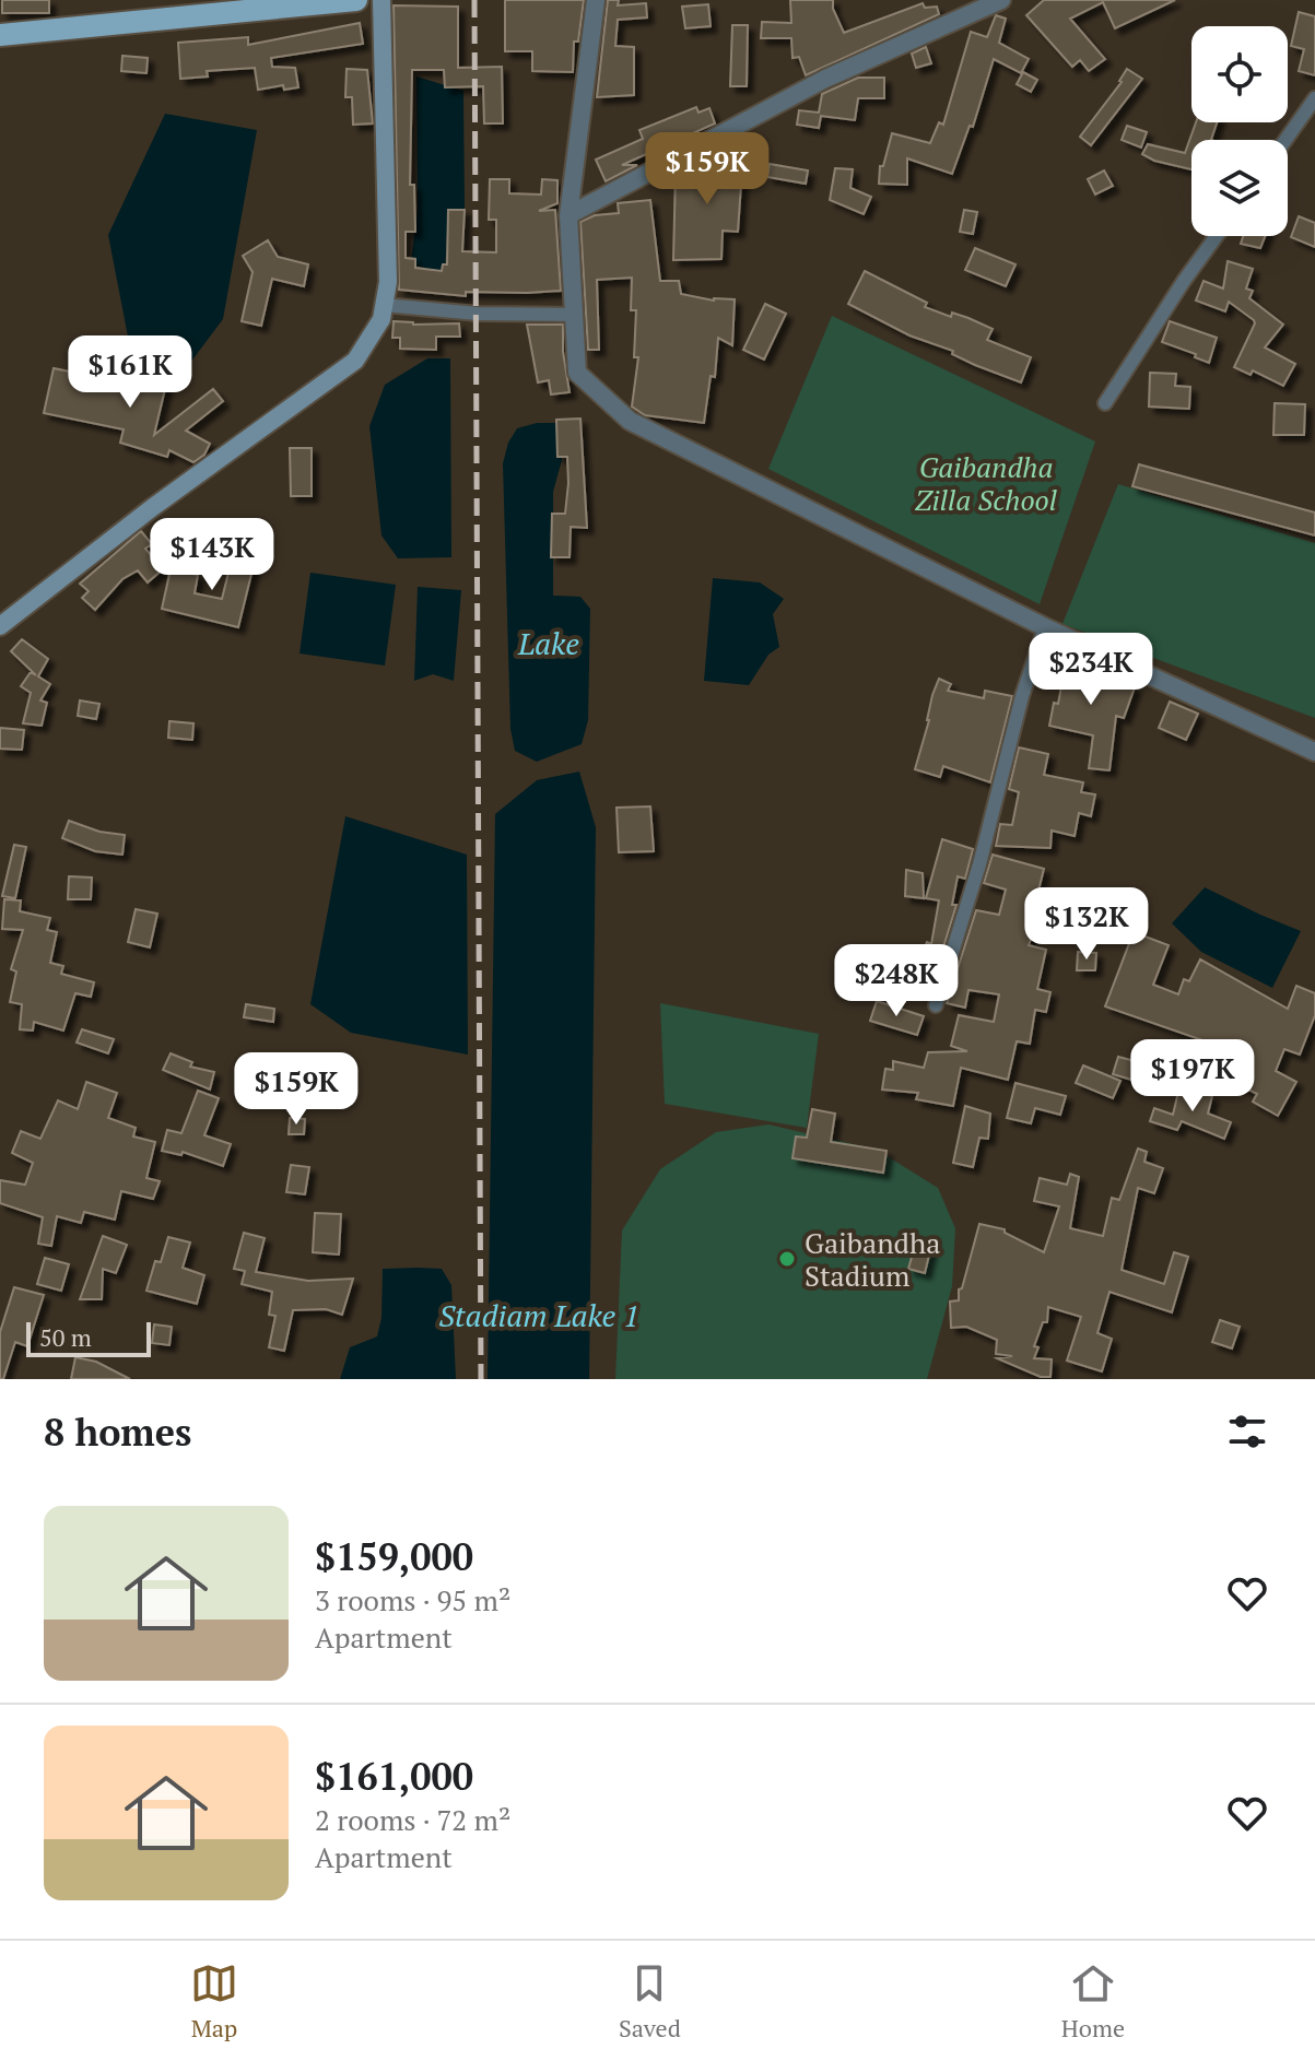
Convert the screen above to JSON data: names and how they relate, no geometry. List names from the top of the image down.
{
  "water": ["Lake", "Stadiam Lake 1"],
  "parks": ["Gaibandha Zilla School"],
  "places": ["Gaibandha Stadium"],
  "scale_bar": "50 m",
  "page": {
    "price": [
      "$159K",
      "$161K",
      "$143K",
      "$234K",
      "$132K",
      "$248K",
      "$197K",
      "$159K"
    ],
    "scale": "50 m",
    "heading": "8 homes",
    "list": [
      {
        "name": "$159,000",
        "note": "3 rooms · 95 m² · Apartment"
      },
      {
        "name": "$161,000",
        "note": "2 rooms · 72 m² · Apartment"
      }
    ],
    "tabs": ["Map", "Saved", "Home"]
  }
}
